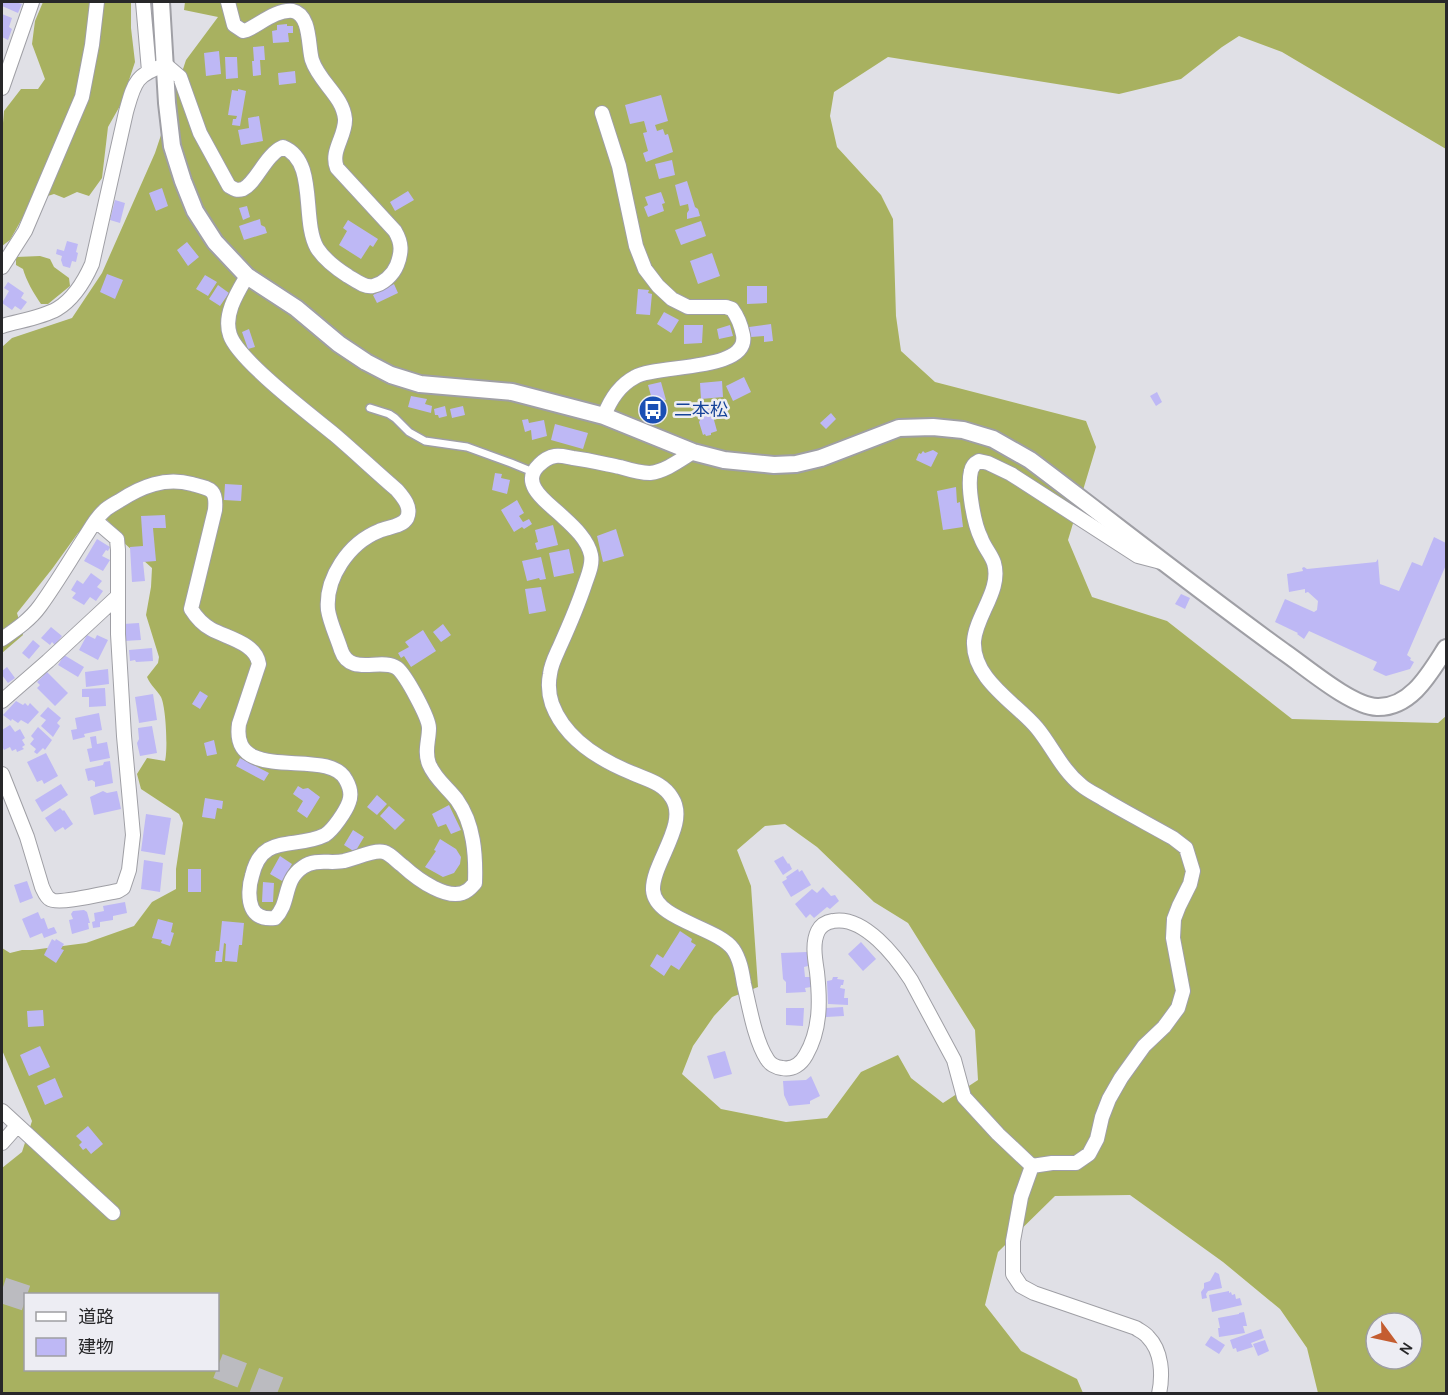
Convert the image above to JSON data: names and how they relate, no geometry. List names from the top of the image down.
{
  "places": {
    "bus stop": ["二本松"]
  },
  "legend": ["道路", "建物"],
  "north": "bottom right"
}
